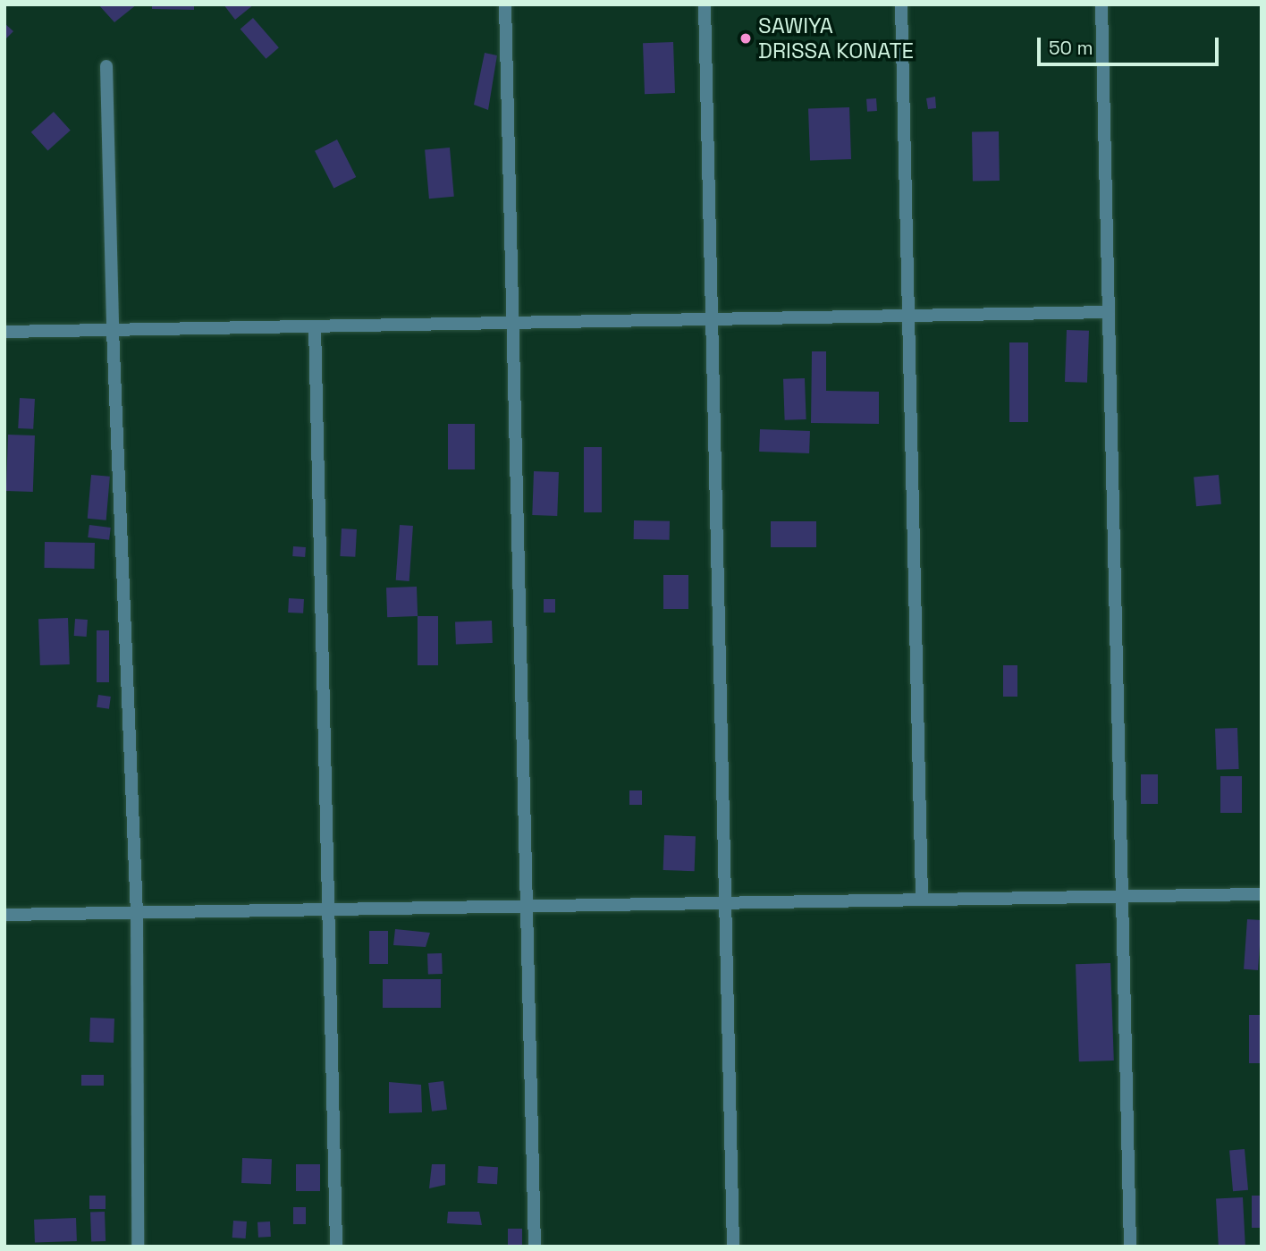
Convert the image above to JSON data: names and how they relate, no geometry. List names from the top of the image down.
{
  "places": ["SAWIYA DRISSA KONATE"],
  "scale_bar": "50 m"
}
